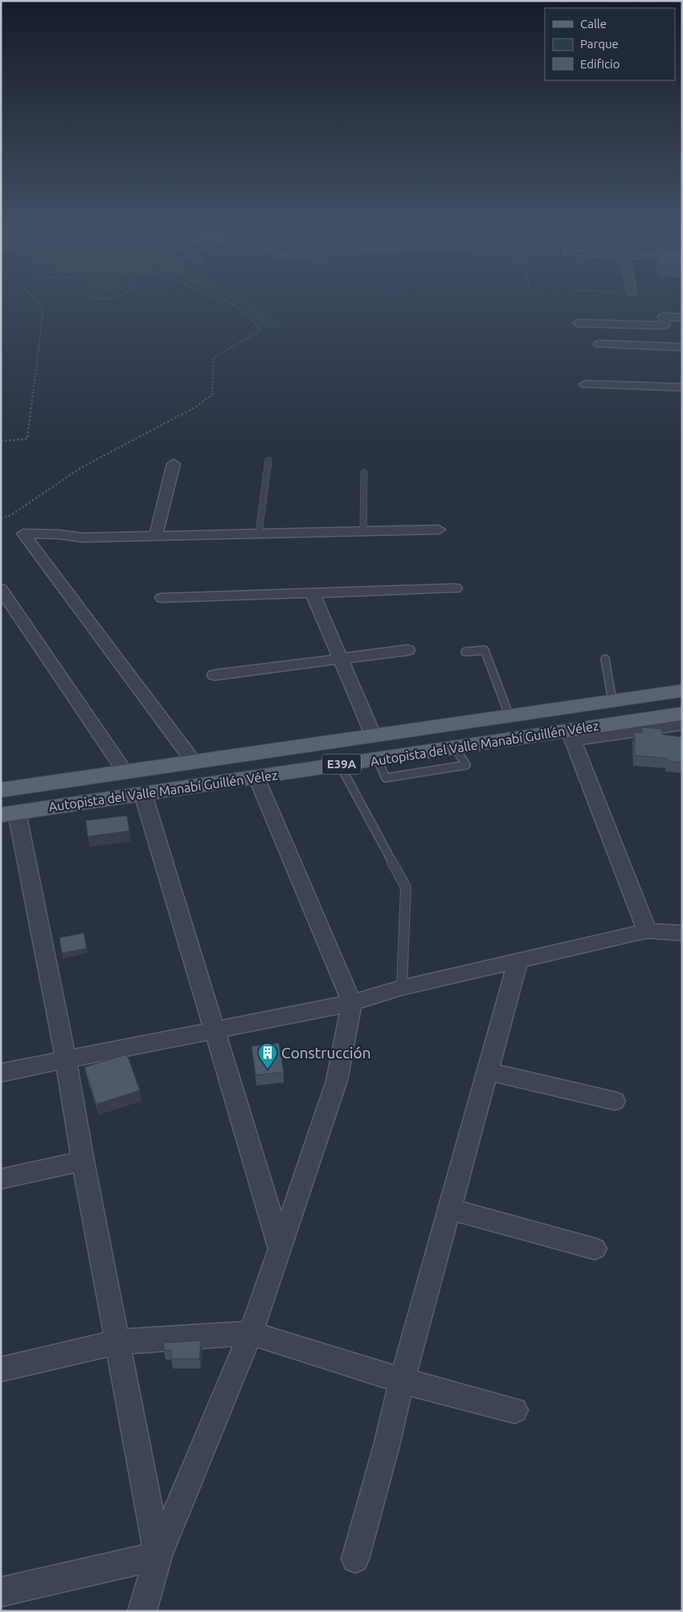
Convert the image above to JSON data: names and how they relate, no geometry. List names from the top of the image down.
{
  "streets": {
    "main road": ["Autopista del Valle Manabí Guillén Vélez", "E39A"]
  },
  "places": {
    "building": ["Construcción"]
  },
  "legend": ["Calle", "Parque", "Edificio"]
}
